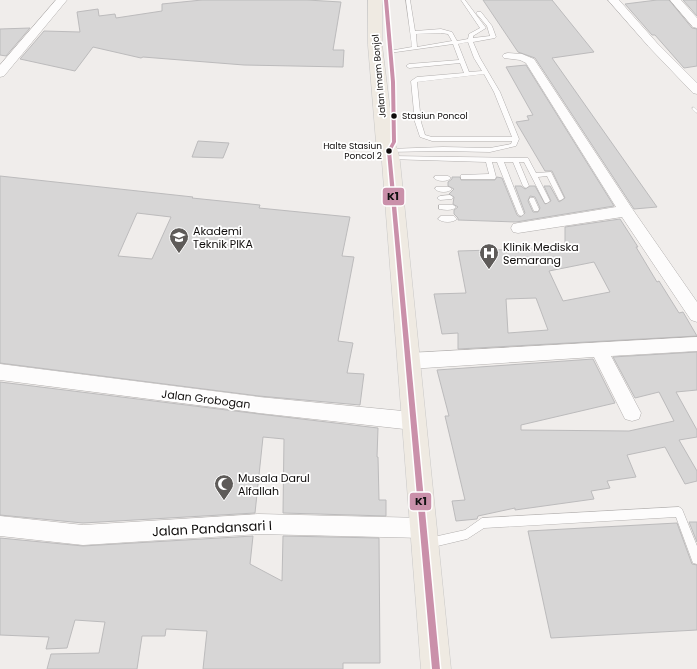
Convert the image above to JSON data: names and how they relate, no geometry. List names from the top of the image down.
{
  "streets": {
    "main road": ["Jalan Imam Bonjol"],
    "street": ["Jalan Grobogan", "Jalan Pandansari I"]
  },
  "crossings": [
    ["Jalan Imam Bonjol", "Jalan Grobogan"],
    ["Jalan Imam Bonjol", "Jalan Pandansari I"]
  ],
  "places": {
    "other": ["Stasiun Poncol", "Halte Stasiun Poncol 2"],
    "school or university": ["Akademi Teknik PIKA"],
    "hospital": ["Klinik Mediska Semarang"],
    "mosque": ["Musala Darul Alfallah"]
  },
  "lines": ["transit line K1"]
}
